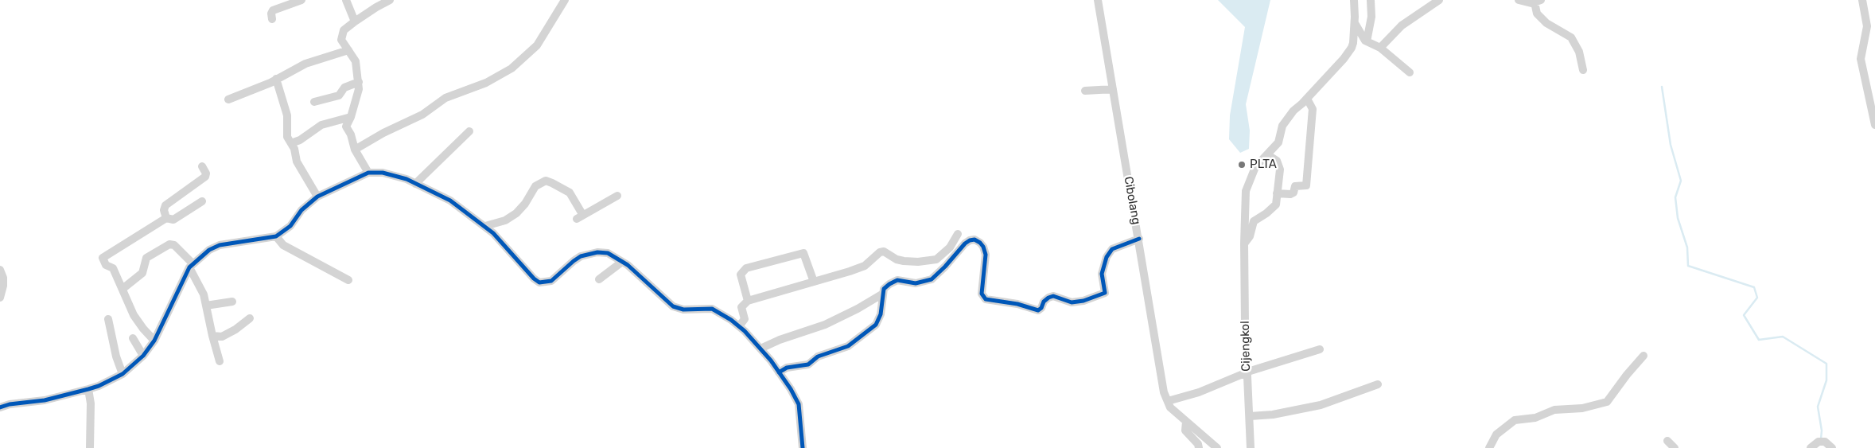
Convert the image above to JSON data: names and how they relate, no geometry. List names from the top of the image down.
{
  "streets": {
    "street": ["Cibolang", "Cijengkol"]
  },
  "places": ["PLTA"]
}
